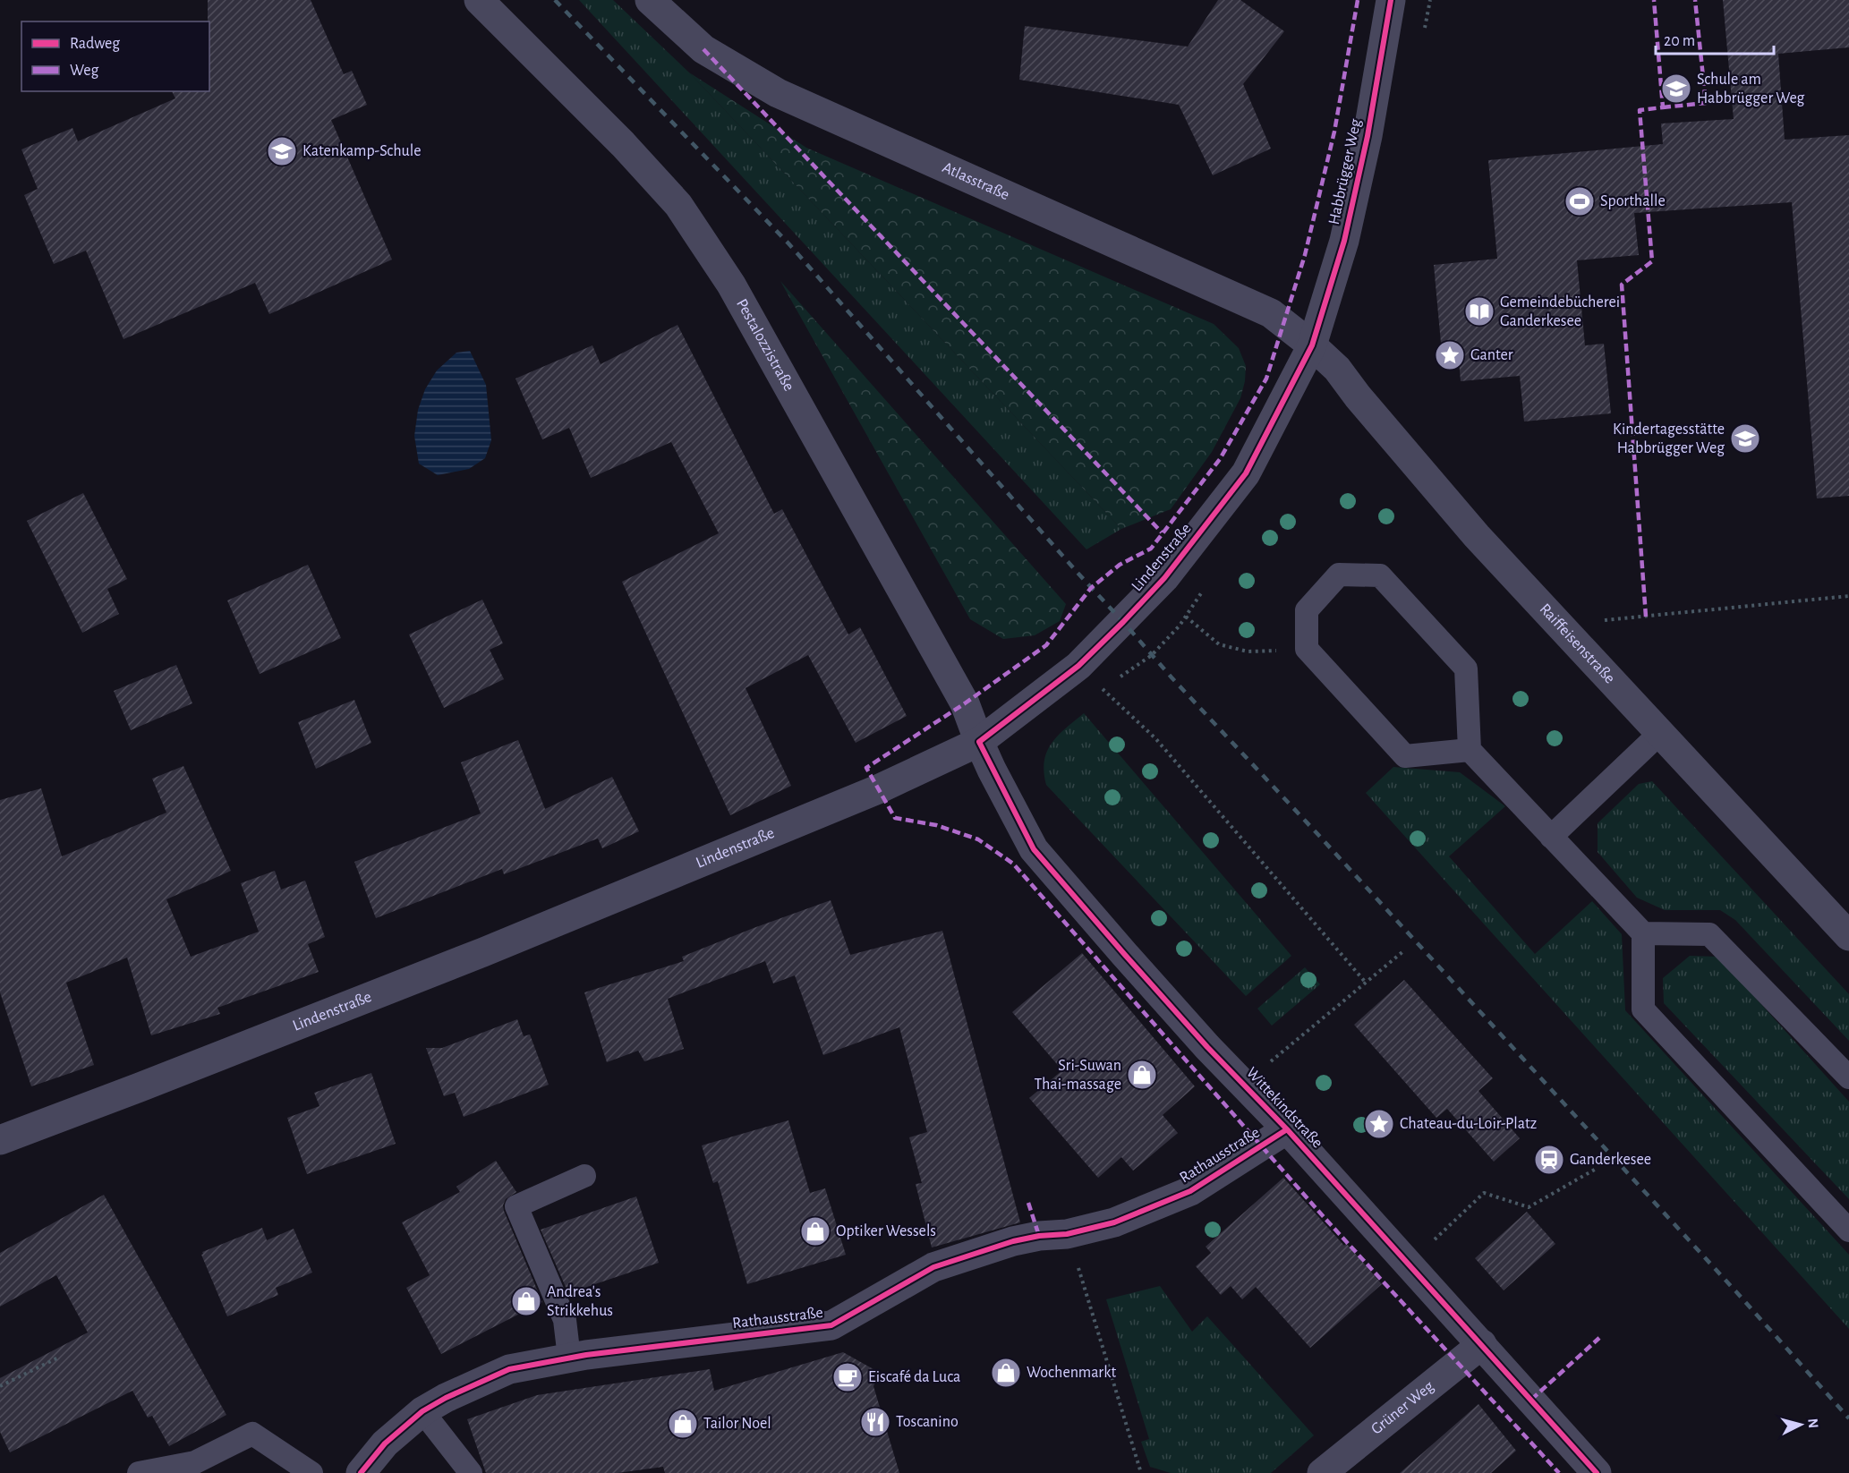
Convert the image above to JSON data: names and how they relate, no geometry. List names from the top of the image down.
{
  "streets": {
    "street": [
      "Habbrügger Weg",
      "Atlasstraße",
      "Pestalozzistraße",
      "Lindenstraße",
      "Raiffeisenstraße",
      "Wittekindstraße",
      "Rathausstraße",
      "Grüner Weg"
    ]
  },
  "crossings": [
    ["Habbrügger Weg", "Atlasstraße"],
    ["Habbrügger Weg", "Lindenstraße"],
    ["Habbrügger Weg", "Raiffeisenstraße"],
    ["Atlasstraße", "Lindenstraße"],
    ["Atlasstraße", "Raiffeisenstraße"],
    ["Pestalozzistraße", "Lindenstraße"],
    ["Pestalozzistraße", "Wittekindstraße"],
    ["Lindenstraße", "Raiffeisenstraße"],
    ["Lindenstraße", "Wittekindstraße"],
    ["Wittekindstraße", "Rathausstraße"],
    ["Wittekindstraße", "Grüner Weg"]
  ],
  "places": {
    "school or university": ["Schule am Habbrügger Weg", "Katenkamp-Schule", "Kindertagesstätte Habbrügger Weg"],
    "sports": ["Sporthalle"],
    "library": ["Gemeindebücherei Ganderkesee"],
    "place": ["Ganter", "Chateau-du-Loir-Platz"],
    "shop": [
      "Sri-Suwan Thai-massage",
      "Optiker Wessels",
      "Andrea's Strikkehus",
      "Wochenmarkt",
      "Tailor Noel"
    ],
    "station": ["Ganderkesee"],
    "cafe": ["Eiscafé da Luca"],
    "restaurant": ["Toscanino"]
  },
  "legend": ["Radweg", "Weg"],
  "scale_bar": "20 m",
  "north": "right"
}
